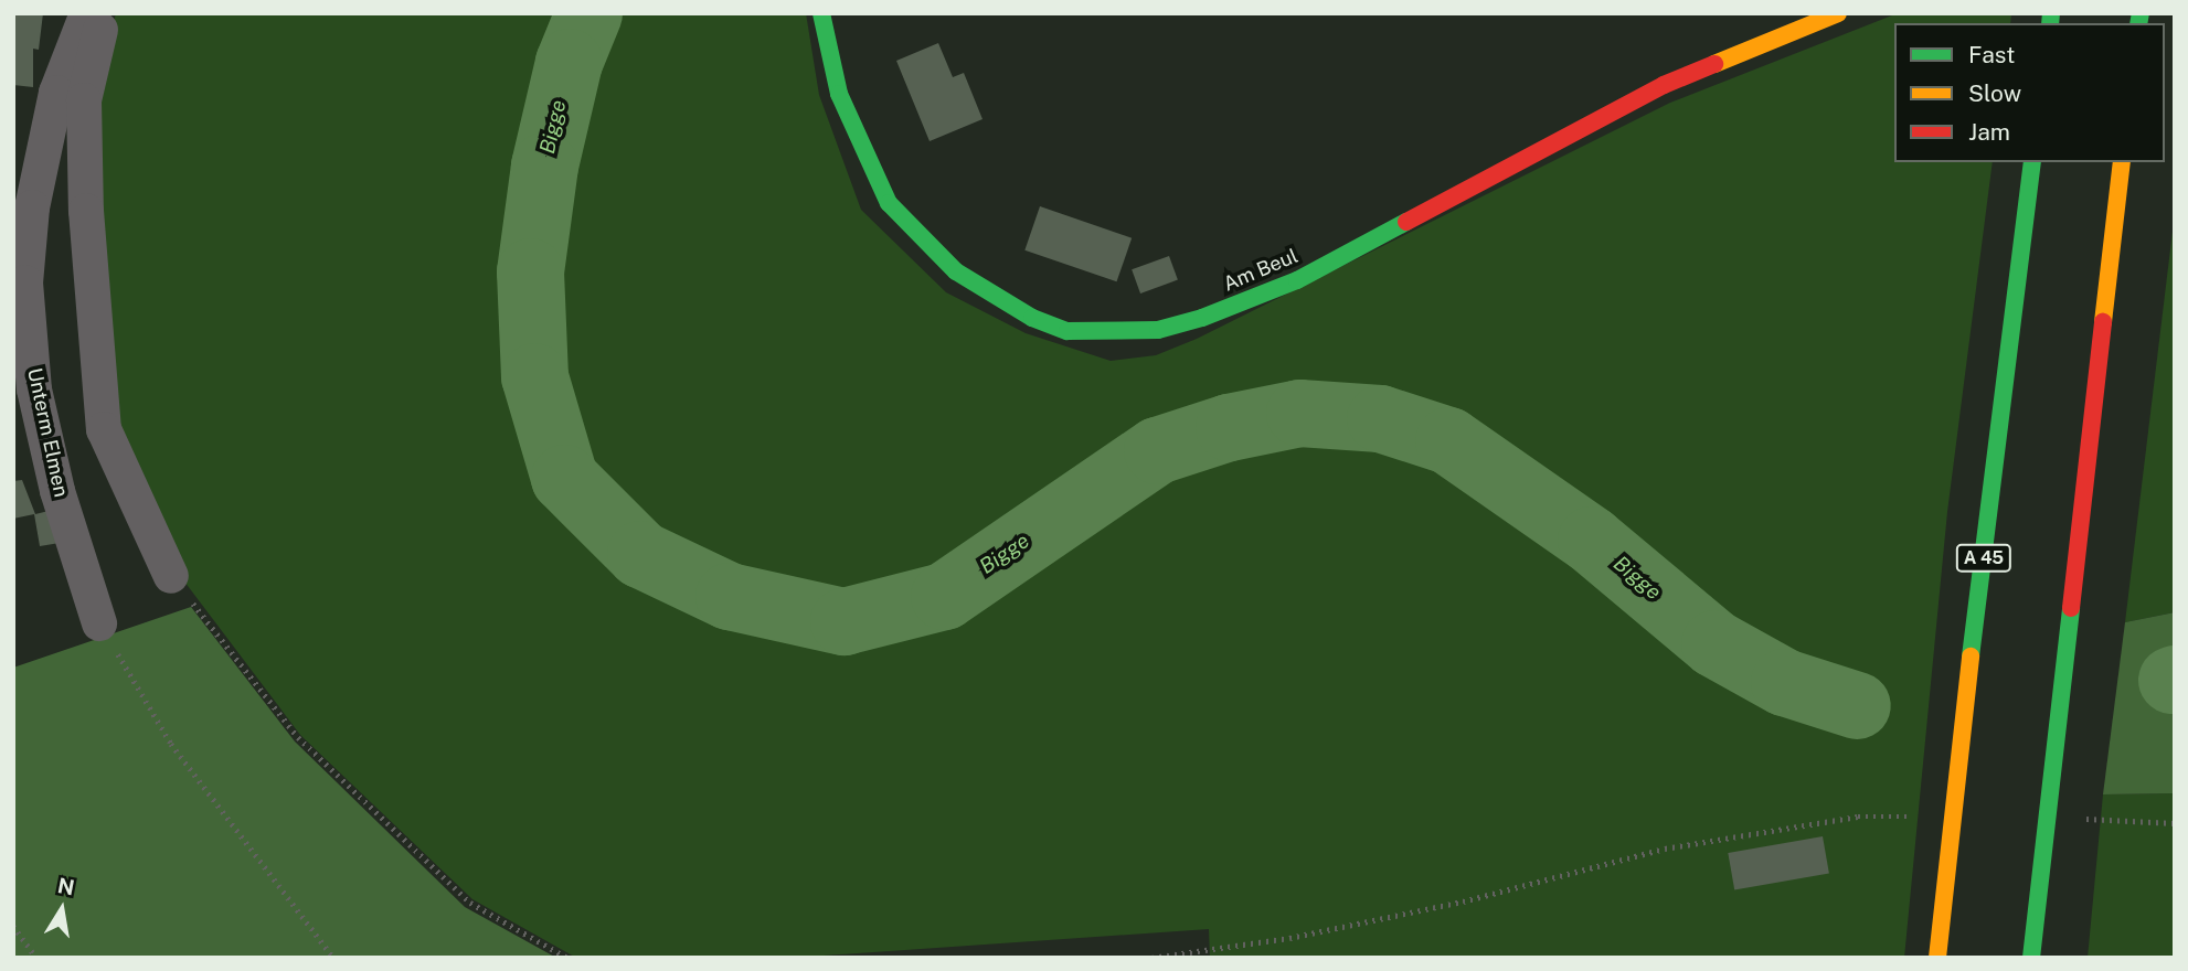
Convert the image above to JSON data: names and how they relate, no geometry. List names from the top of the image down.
{
  "streets": {
    "main road": ["Am Beul", "A 45"],
    "street": ["Unterm Elmen"]
  },
  "water": ["Bigge"],
  "legend": ["Fast", "Slow", "Jam"],
  "north": "top"
}
